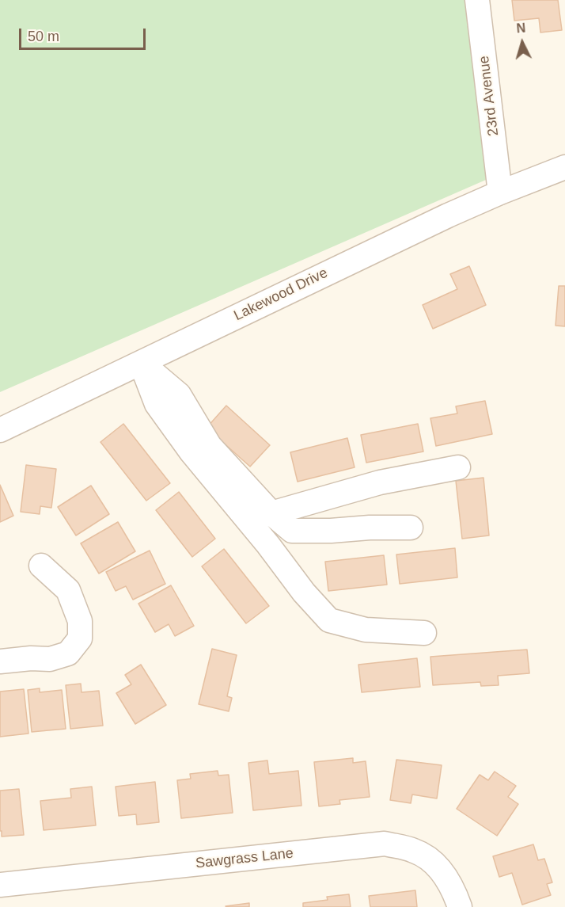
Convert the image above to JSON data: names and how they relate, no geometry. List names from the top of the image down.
{
  "streets": {
    "street": ["23rd Avenue", "Lakewood Drive", "Sawgrass Lane"]
  },
  "crossings": [
    ["23rd Avenue", "Lakewood Drive"]
  ],
  "scale_bar": "50 m",
  "north": "top"
}
